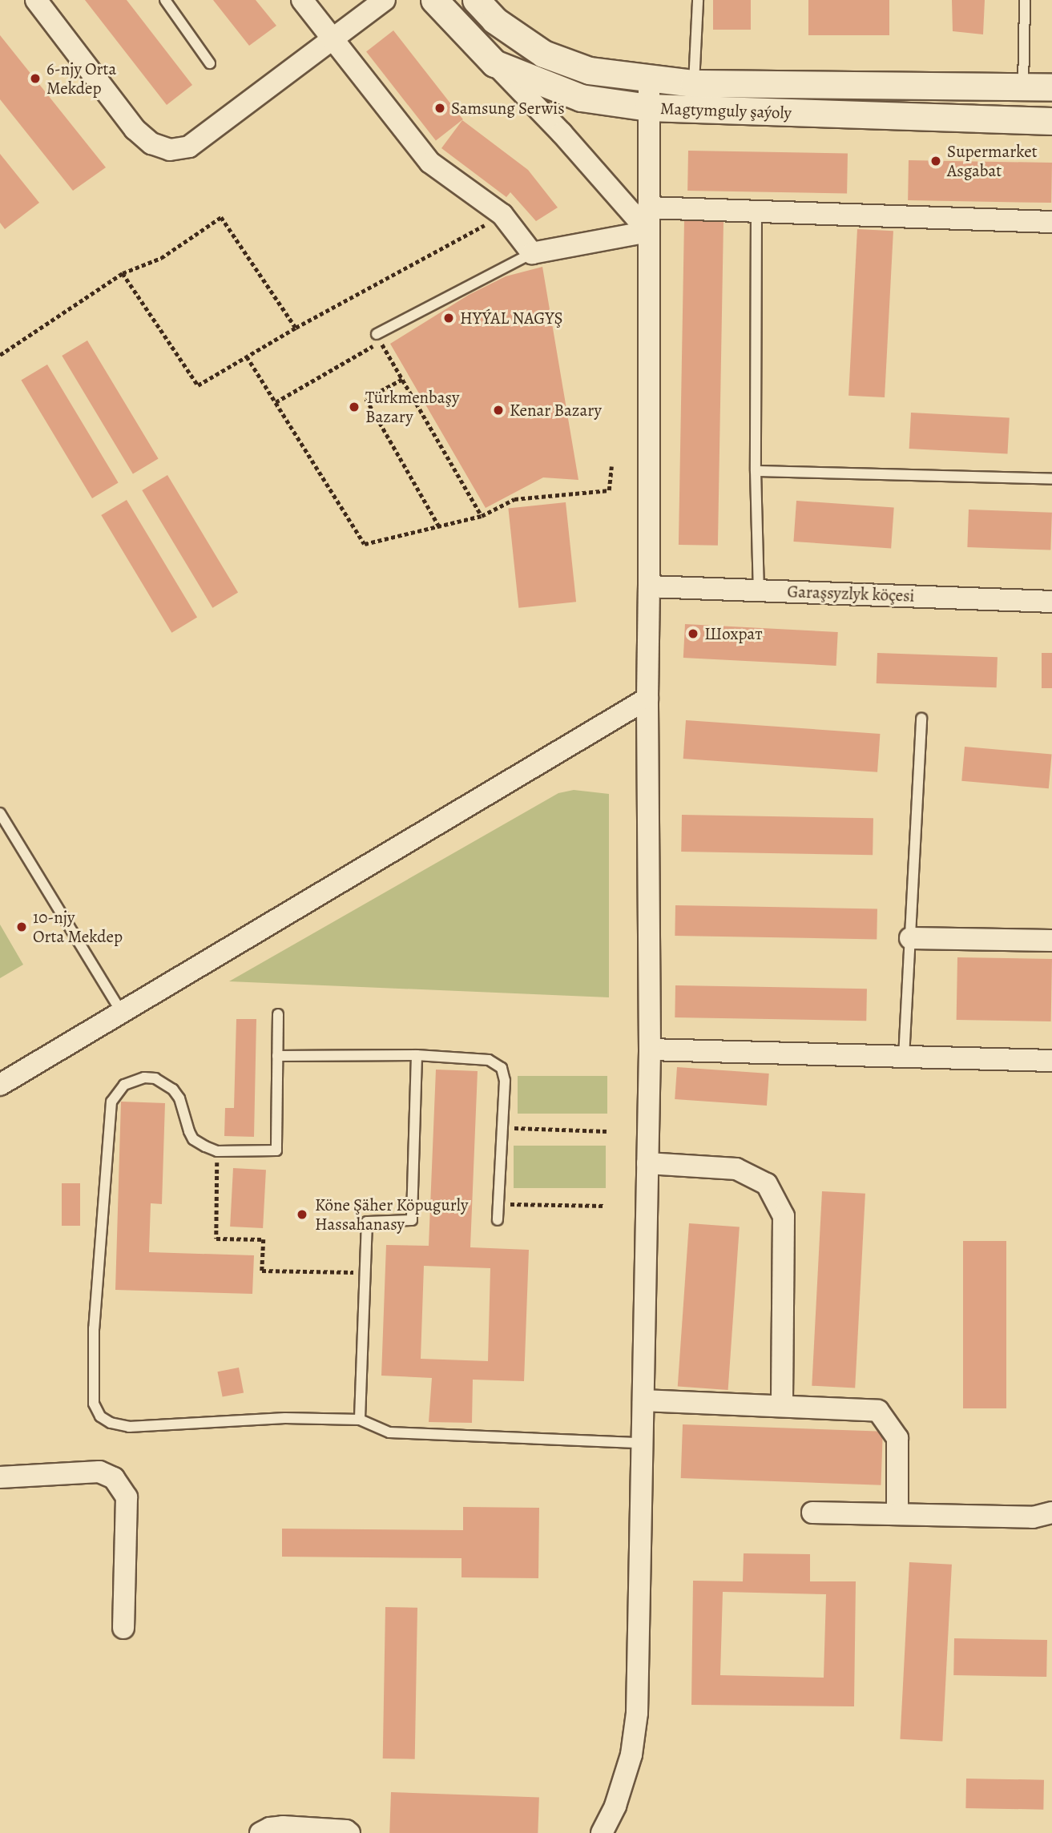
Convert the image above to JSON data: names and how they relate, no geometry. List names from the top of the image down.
{
  "streets": {
    "street": ["Magtymguly şaýoly", "Garaşsyzlyk köçesi"]
  },
  "places": [
    "6-njy Orta Mekdep",
    "Samsung Serwis",
    "Supermarket Asgabat",
    "HYÝAL NAGYŞ",
    "Türkmenbaşy Bazary",
    "Kenar Bazary",
    "Шохрат",
    "10-njy Orta Mekdep",
    "Köne Şäher Köpugurly Hassahanasy"
  ]
}
